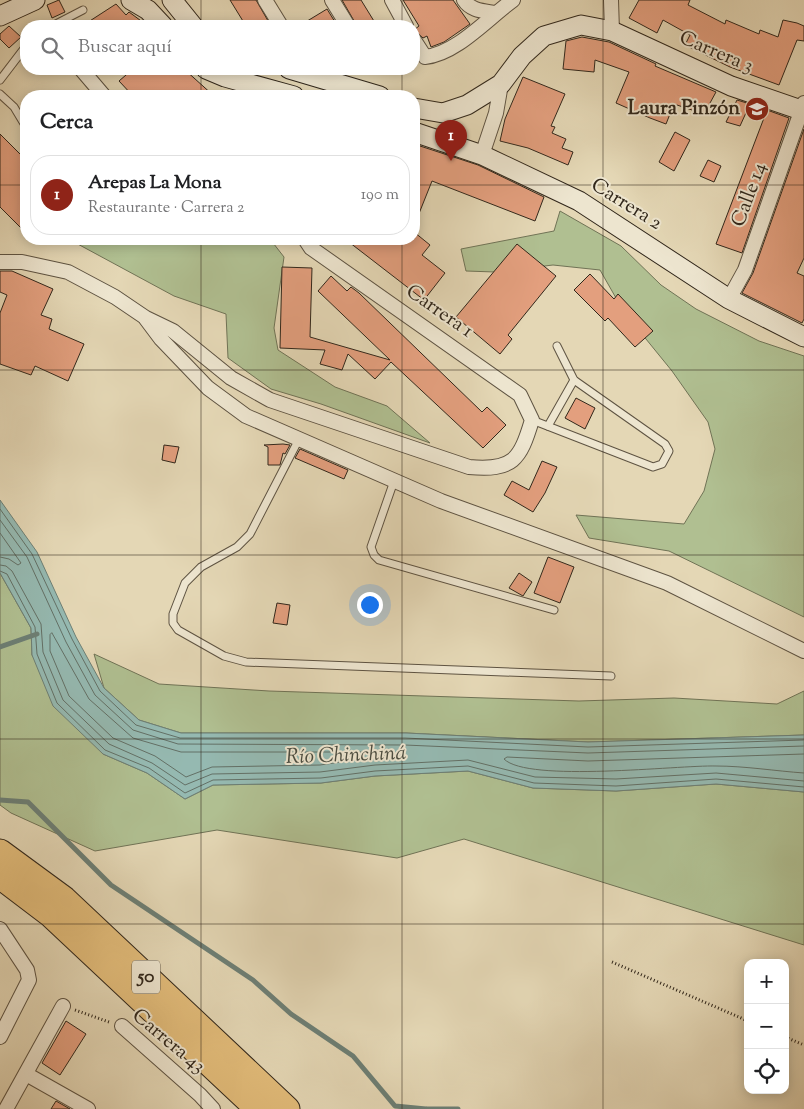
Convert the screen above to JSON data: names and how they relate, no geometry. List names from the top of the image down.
{
  "streets": {
    "highway": ["50"],
    "main road": ["Carrera 3", "Carrera 2"],
    "street": ["Calle 14", "Carrera 1", "Carrera 43"]
  },
  "crossings": [
    ["Carrera 3", "Calle 14"],
    ["Calle 14", "Carrera 2"]
  ],
  "water": ["Río Chinchiná"],
  "places": {
    "school or university": ["Laura Pinzón"]
  },
  "page": {
    "search": "Buscar aquí",
    "heading": "Cerca",
    "pins": "1",
    "list": [
      {
        "mark": "1",
        "name": "Arepas La Mona",
        "note": "Restaurante · Carrera 2",
        "value": "190 m"
      }
    ],
    "map_buttons": ["+", "−"]
  }
}
